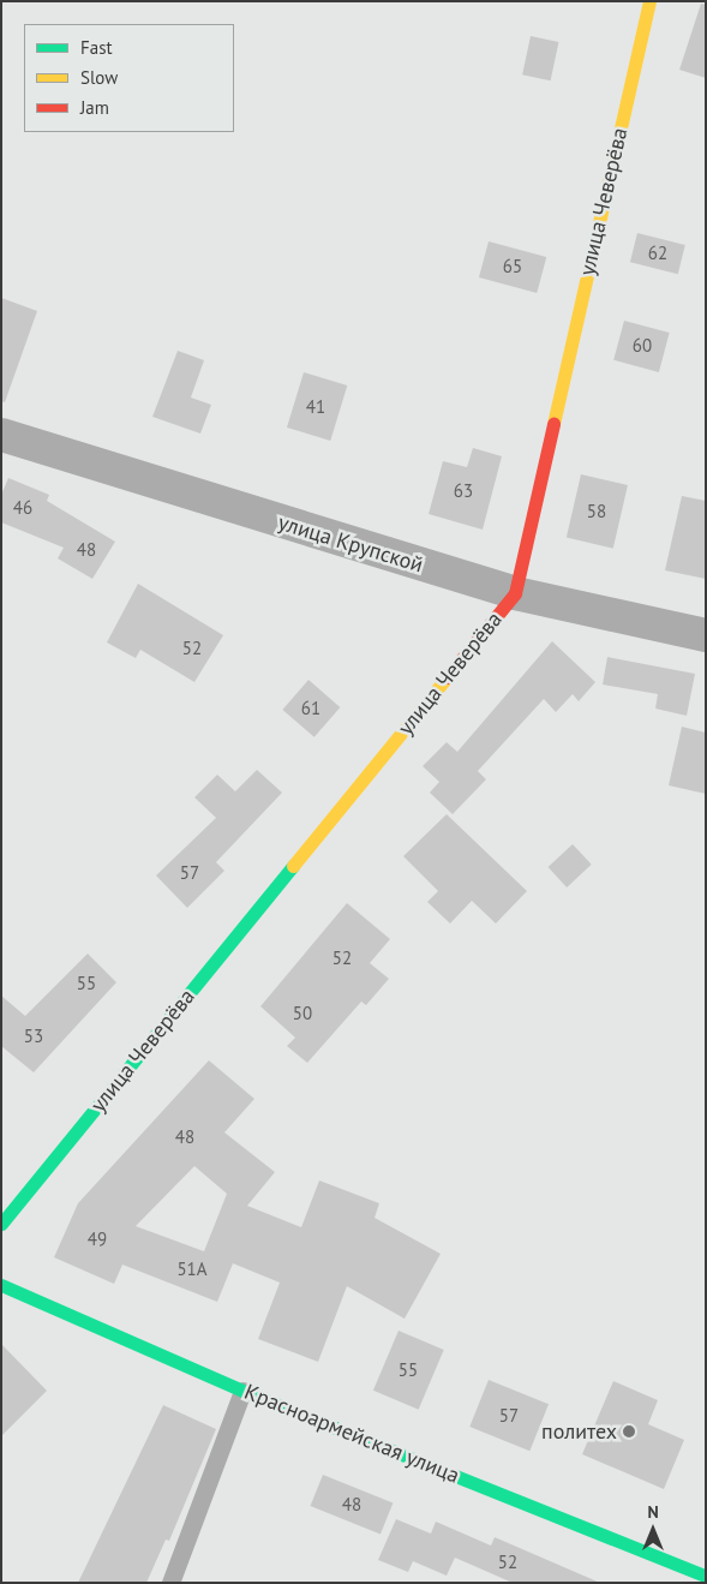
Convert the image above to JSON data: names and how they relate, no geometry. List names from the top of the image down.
{
  "streets": {
    "street": ["улица Чеверёва", "улица Крупской", "Красноармейская улица"]
  },
  "crossings": [
    ["улица Чеверёва", "улица Крупской"]
  ],
  "places": ["политех"],
  "house_numbers": [
    "62",
    "65",
    "60",
    "41",
    "63",
    "46",
    "58",
    "48",
    "52",
    "61",
    "57",
    "52",
    "55",
    "50",
    "53",
    "48",
    "49",
    "51А",
    "55",
    "57",
    "48",
    "52"
  ],
  "legend": ["Fast", "Slow", "Jam"],
  "north": "top"
}
